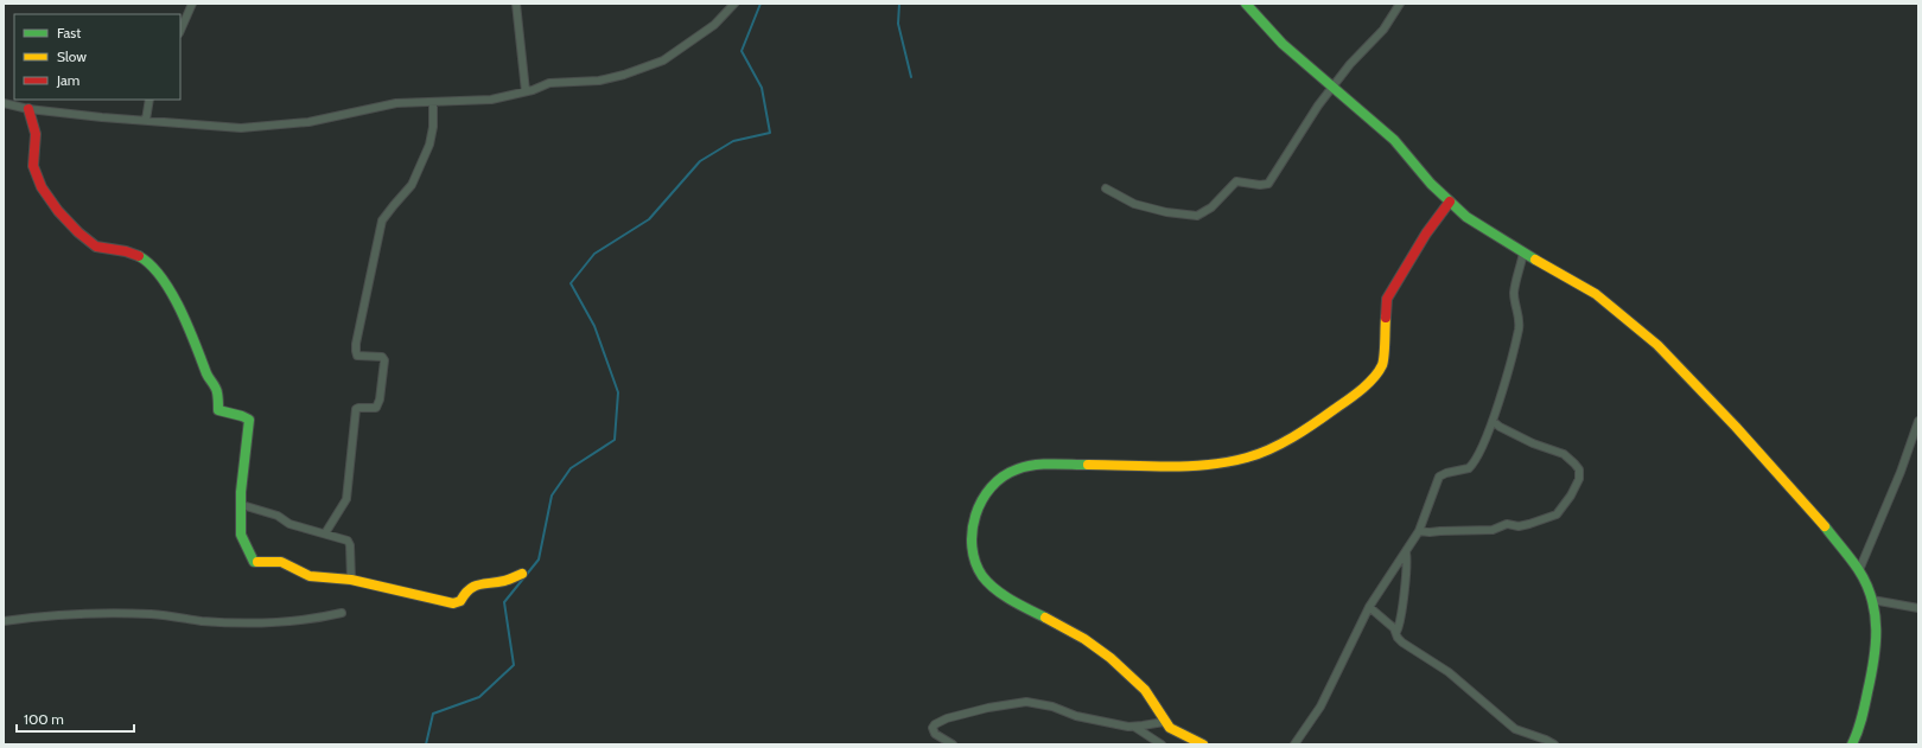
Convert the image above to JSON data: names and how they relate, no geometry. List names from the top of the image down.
{
  "legend": ["Fast", "Slow", "Jam"],
  "scale_bar": "100 m"
}
